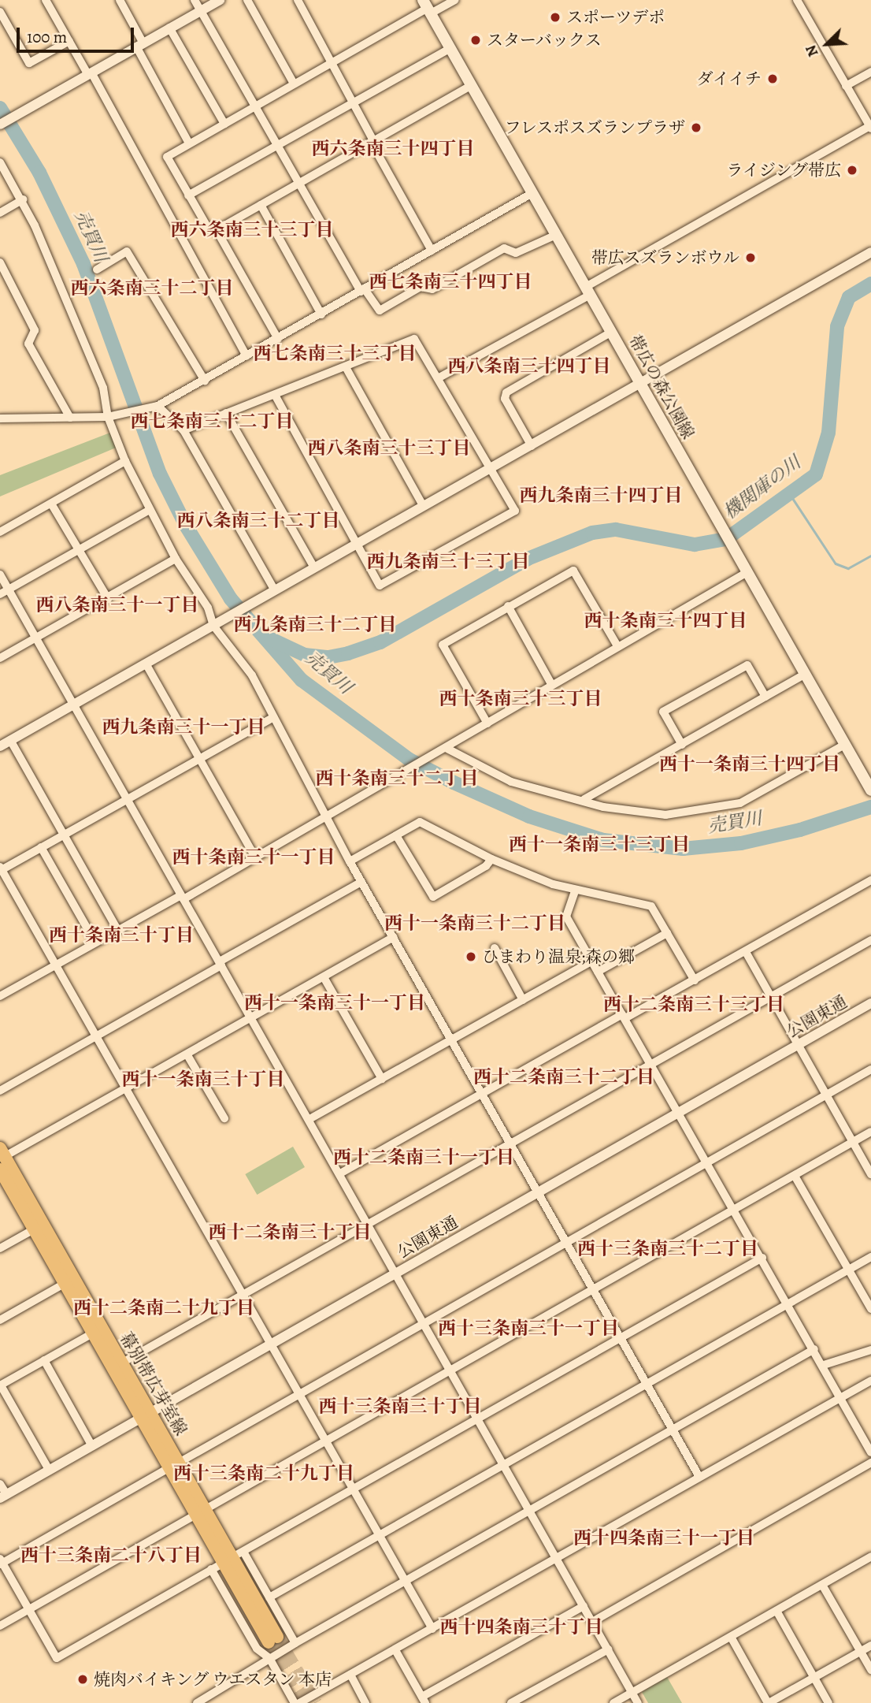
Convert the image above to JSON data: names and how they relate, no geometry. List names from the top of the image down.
{
  "streets": {
    "main road": ["帯広の森公園線", "幕別帯広芽室線"],
    "street": ["公園東通"]
  },
  "crossings": [
    ["公園東通", "幕別帯広芽室線"]
  ],
  "districts": [
    "西六条南三十四丁目",
    "西六条南三十三丁目",
    "西七条南三十四丁目",
    "西六条南三十二丁目",
    "西七条南三十三丁目",
    "西八条南三十四丁目",
    "西七条南三十二丁目",
    "西八条南三十三丁目",
    "西九条南三十四丁目",
    "西八条南三十二丁目",
    "西九条南三十三丁目",
    "西八条南三十一丁目",
    "西十条南三十四丁目",
    "西九条南三十二丁目",
    "西十条南三十三丁目",
    "西九条南三十一丁目",
    "西十一条南三十四丁目",
    "西十条南三十二丁目",
    "西十一条南三十三丁目",
    "西十条南三十一丁目",
    "西十一条南三十二丁目",
    "西十条南三十丁目",
    "西十一条南三十一丁目",
    "西十二条南三十三丁目",
    "西十二条南三十二丁目",
    "西十一条南三十丁目",
    "西十二条南三十一丁目",
    "西十二条南三十丁目",
    "西十三条南三十二丁目",
    "西十二条南二十九丁目",
    "西十三条南三十一丁目",
    "西十三条南三十丁目",
    "西十三条南二十九丁目",
    "西十四条南三十一丁目",
    "西十三条南二十八丁目",
    "西十四条南三十丁目"
  ],
  "water": ["売買川", "機関庫の川"],
  "places": [
    "スポーツデポ",
    "スターバックス",
    "ダイイチ",
    "フレスポスズランプラザ",
    "ライジング帯広",
    "帯広スズランボウル",
    "ひまわり温泉;森の郷",
    "焼肉バイキング ウエスタン 本店"
  ],
  "scale_bar": "100 m",
  "north": "bottom left"
}
